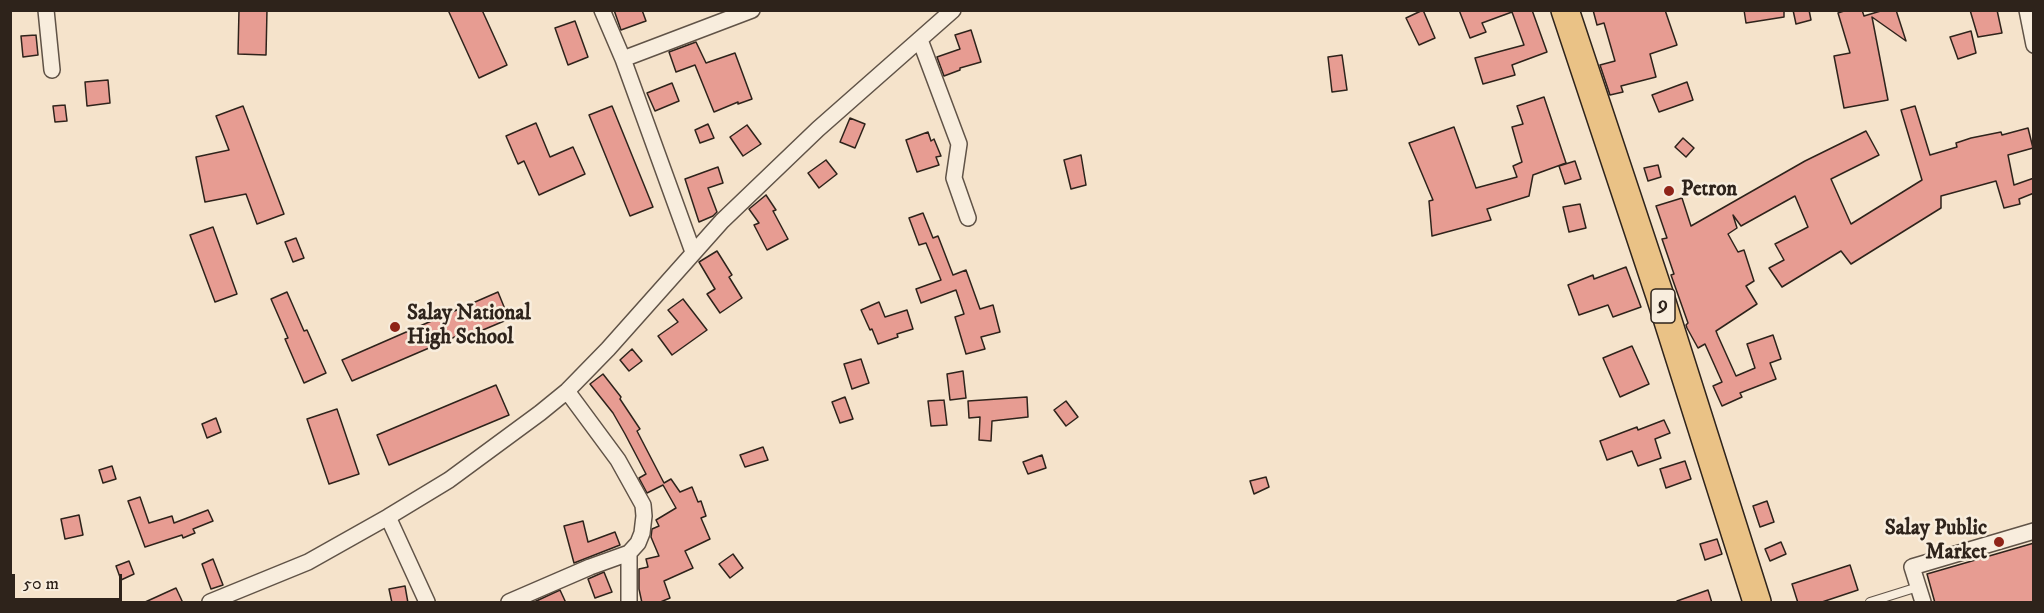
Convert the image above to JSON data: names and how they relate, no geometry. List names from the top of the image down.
{
  "streets": {
    "highway": ["9"]
  },
  "places": ["Petron", "Salay National High School", "Salay Public Market"],
  "scale_bar": "50 m"
}
